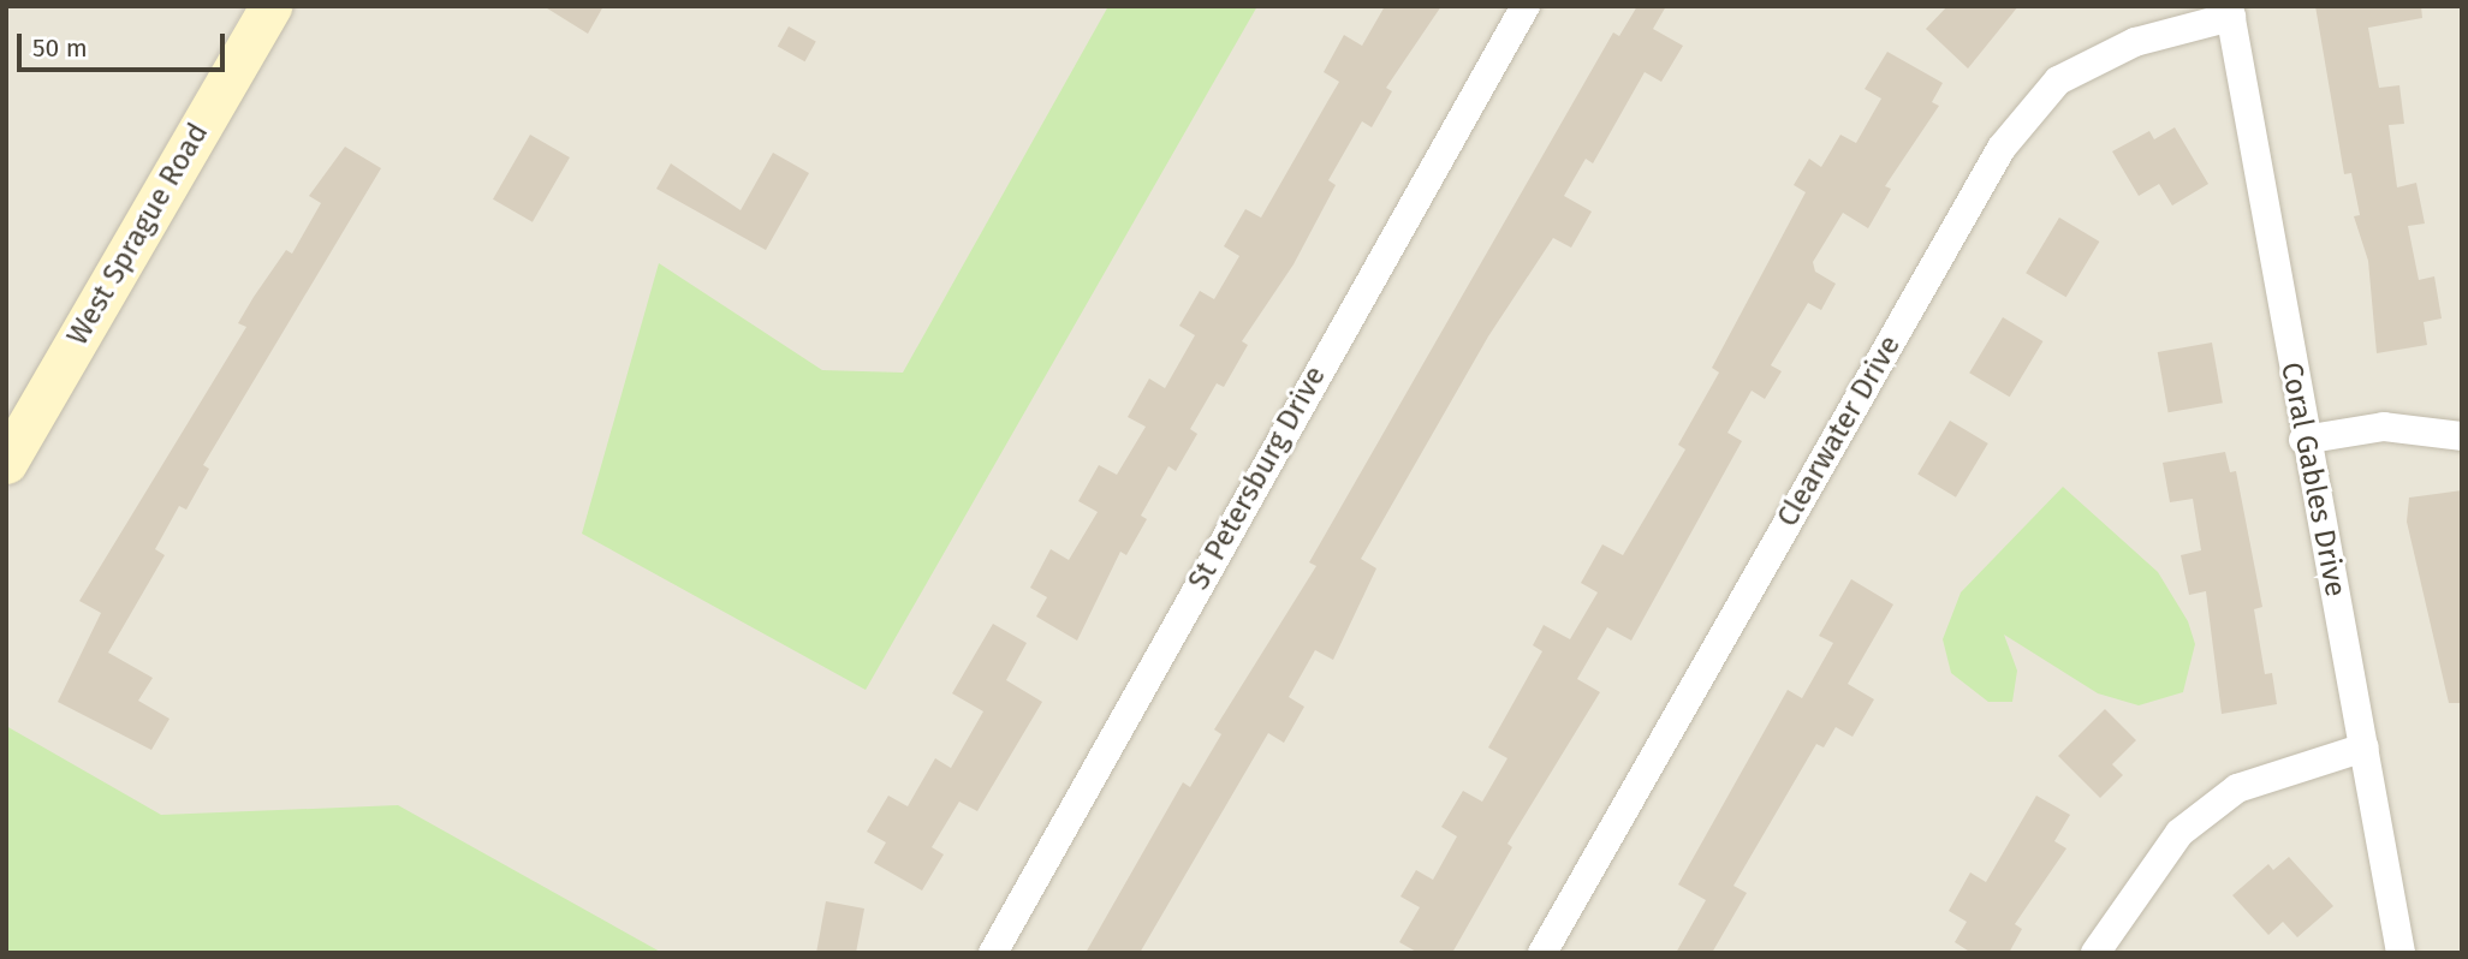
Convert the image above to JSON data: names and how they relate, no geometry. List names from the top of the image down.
{
  "streets": {
    "street": [
      "West Sprague Road",
      "Clearwater Drive",
      "St Petersburg Drive",
      "Coral Gables Drive"
    ]
  },
  "crossings": [
    ["Clearwater Drive", "Coral Gables Drive"]
  ],
  "scale_bar": "50 m"
}
